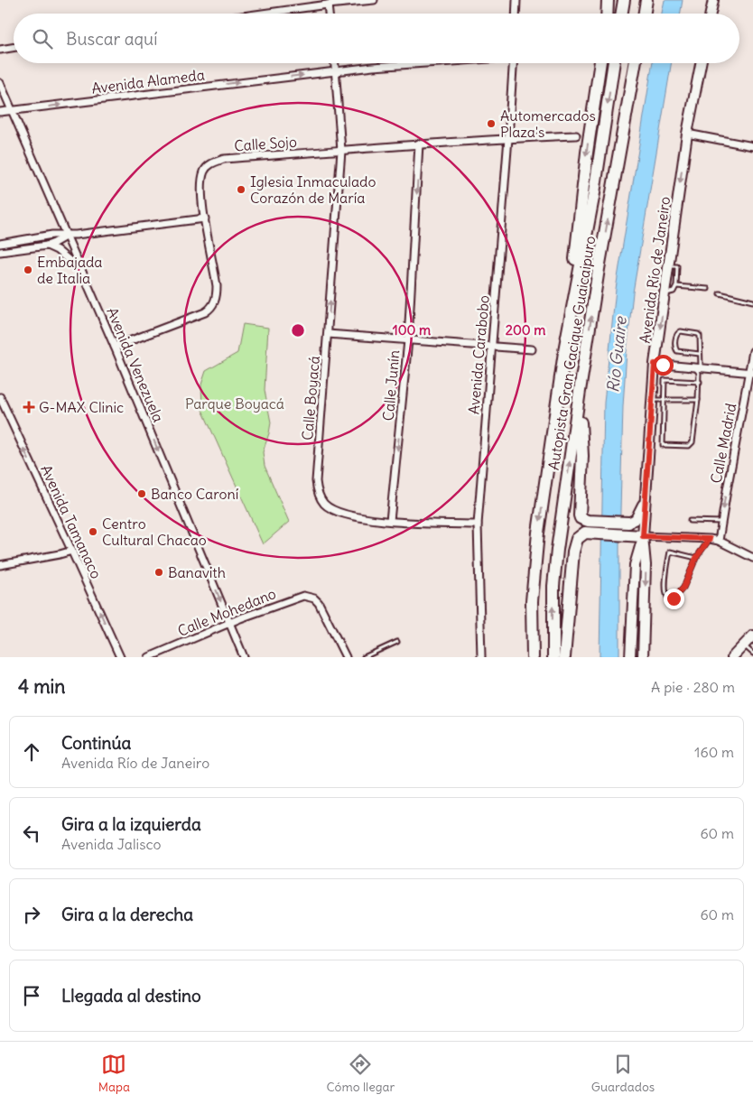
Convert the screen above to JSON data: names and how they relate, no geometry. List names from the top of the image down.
{
  "streets": {
    "highway": ["Autopista Gran Cacique Guaicaipuro"],
    "street": [
      "Avenida Alameda",
      "Calle Sojo",
      "Avenida Río de Janeiro",
      "Avenida Carabobo",
      "Avenida Venezuela",
      "Calle Junín",
      "Calle Boyacá",
      "Calle Madrid",
      "Avenida Tamanaco",
      "Calle Mohedano"
    ]
  },
  "crossings": [
    ["Avenida Alameda", "Avenida Venezuela"],
    ["Avenida Alameda", "Calle Boyacá"],
    ["Calle Sojo", "Avenida Carabobo"],
    ["Calle Sojo", "Avenida Venezuela"],
    ["Calle Sojo", "Calle Junín"],
    ["Calle Sojo", "Calle Boyacá"],
    ["Avenida Carabobo", "Calle Boyacá"],
    ["Avenida Venezuela", "Calle Mohedano"],
    ["Calle Junín", "Calle Boyacá"]
  ],
  "one_way": [
    "Avenida Alameda",
    "Avenida Venezuela",
    "Calle Junín",
    "Calle Madrid",
    "Avenida Tamanaco"
  ],
  "water": ["Río Guaire"],
  "parks": ["Parque Boyacá"],
  "places": {
    "other": [
      "Automercados Plaza's",
      "Iglesia Inmaculado Corazón de María",
      "Embajada de Italia",
      "Banco Caroní",
      "Centro Cultural Chacao",
      "Banavith"
    ],
    "health": ["G-MAX Clinic"]
  },
  "page": {
    "search": "Buscar aquí",
    "heading": ["4 min", "A pie · 280 m"],
    "list": [
      ["Continúa", "Avenida Río de Janeiro", "160 m"],
      ["Gira a la izquierda", "Avenida Jalisco", "60 m"],
      ["Gira a la derecha", "60 m"],
      "Llegada al destino"
    ],
    "nav": ["Mapa", "Cómo llegar", "Guardados"]
  },
  "rings": ["100 m", "200 m"]
}
